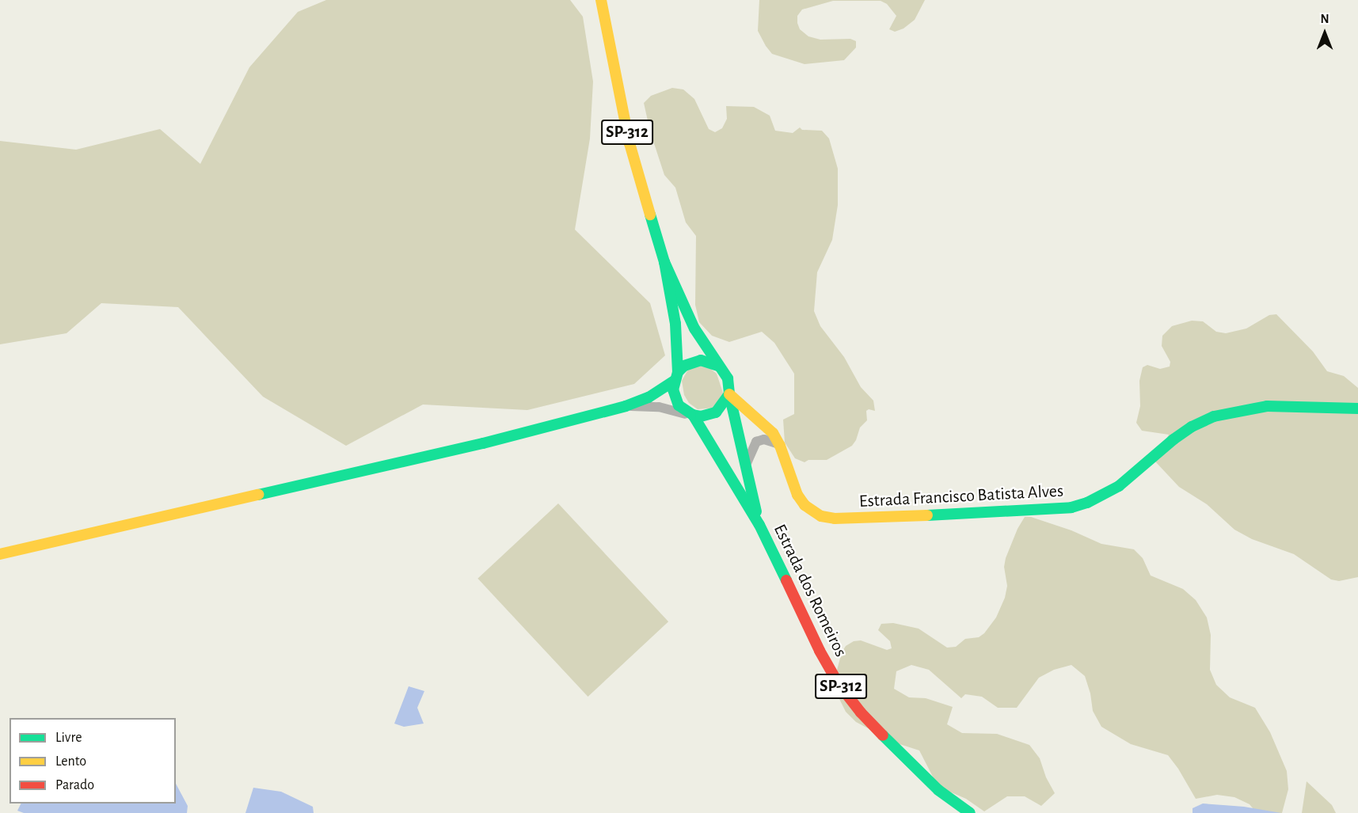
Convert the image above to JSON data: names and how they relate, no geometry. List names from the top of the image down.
{
  "streets": {
    "street": ["SP-312", "Estrada Francisco Batista Alves", "Estrada dos Romeiros"]
  },
  "crossings": [
    ["Estrada Francisco Batista Alves", "Estrada dos Romeiros"]
  ],
  "legend": ["Livre", "Lento", "Parado"],
  "north": "top"
}
